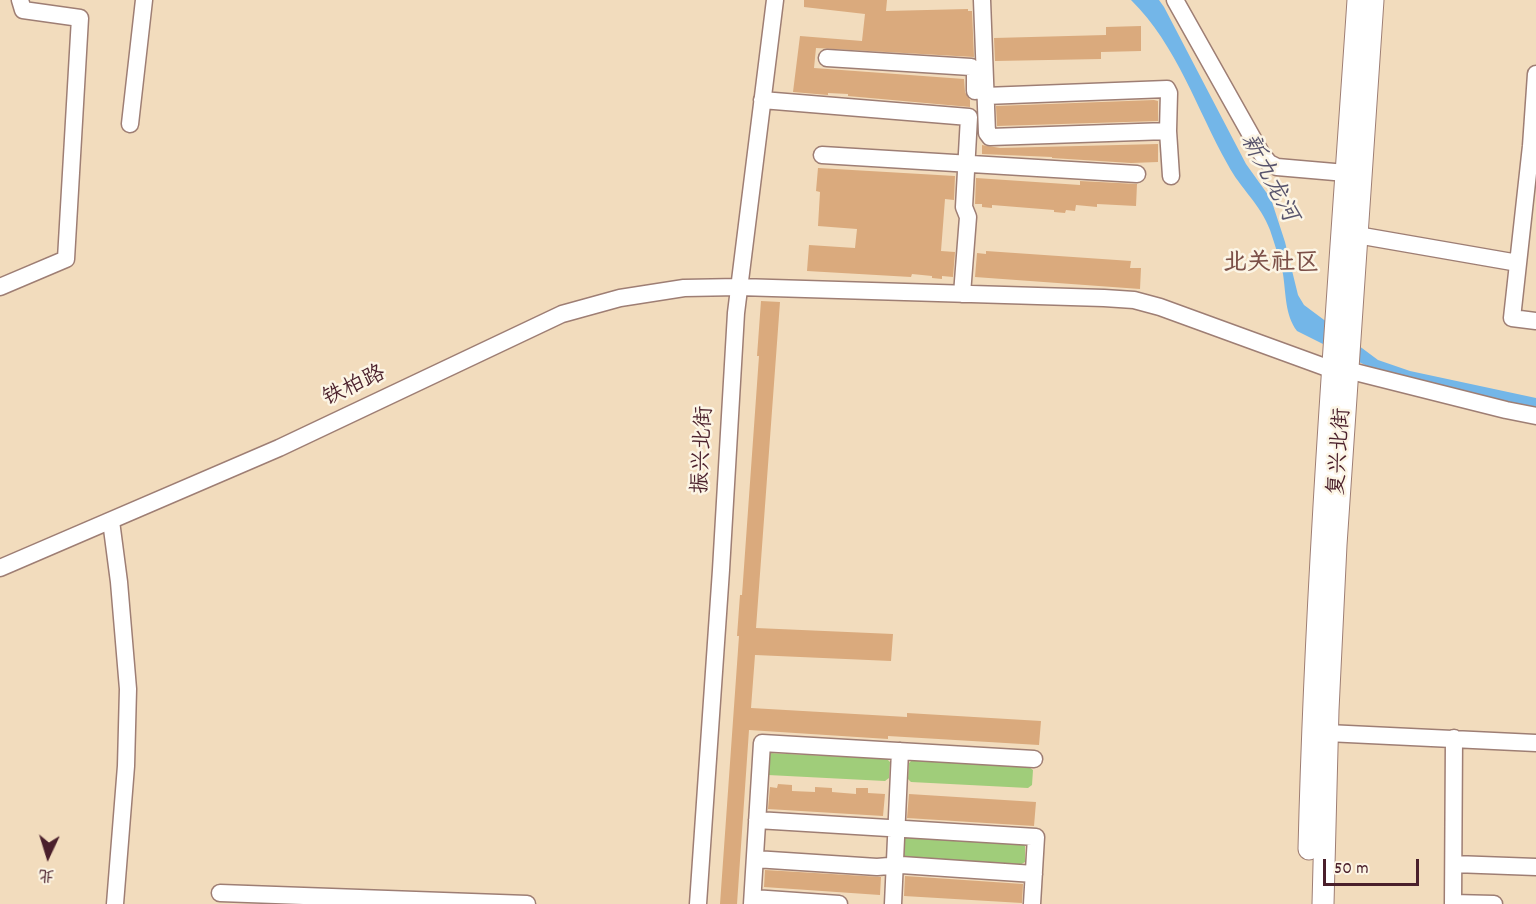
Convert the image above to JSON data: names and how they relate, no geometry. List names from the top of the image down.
{
  "streets": {
    "main road": ["复兴北街"],
    "street": ["铁柏路", "振兴北街"]
  },
  "crossings": [
    ["铁柏路", "振兴北街"],
    ["铁柏路", "复兴北街"]
  ],
  "districts": ["北关社区"],
  "water": ["新九龙河"],
  "scale_bar": "50 m",
  "north": "bottom"
}
